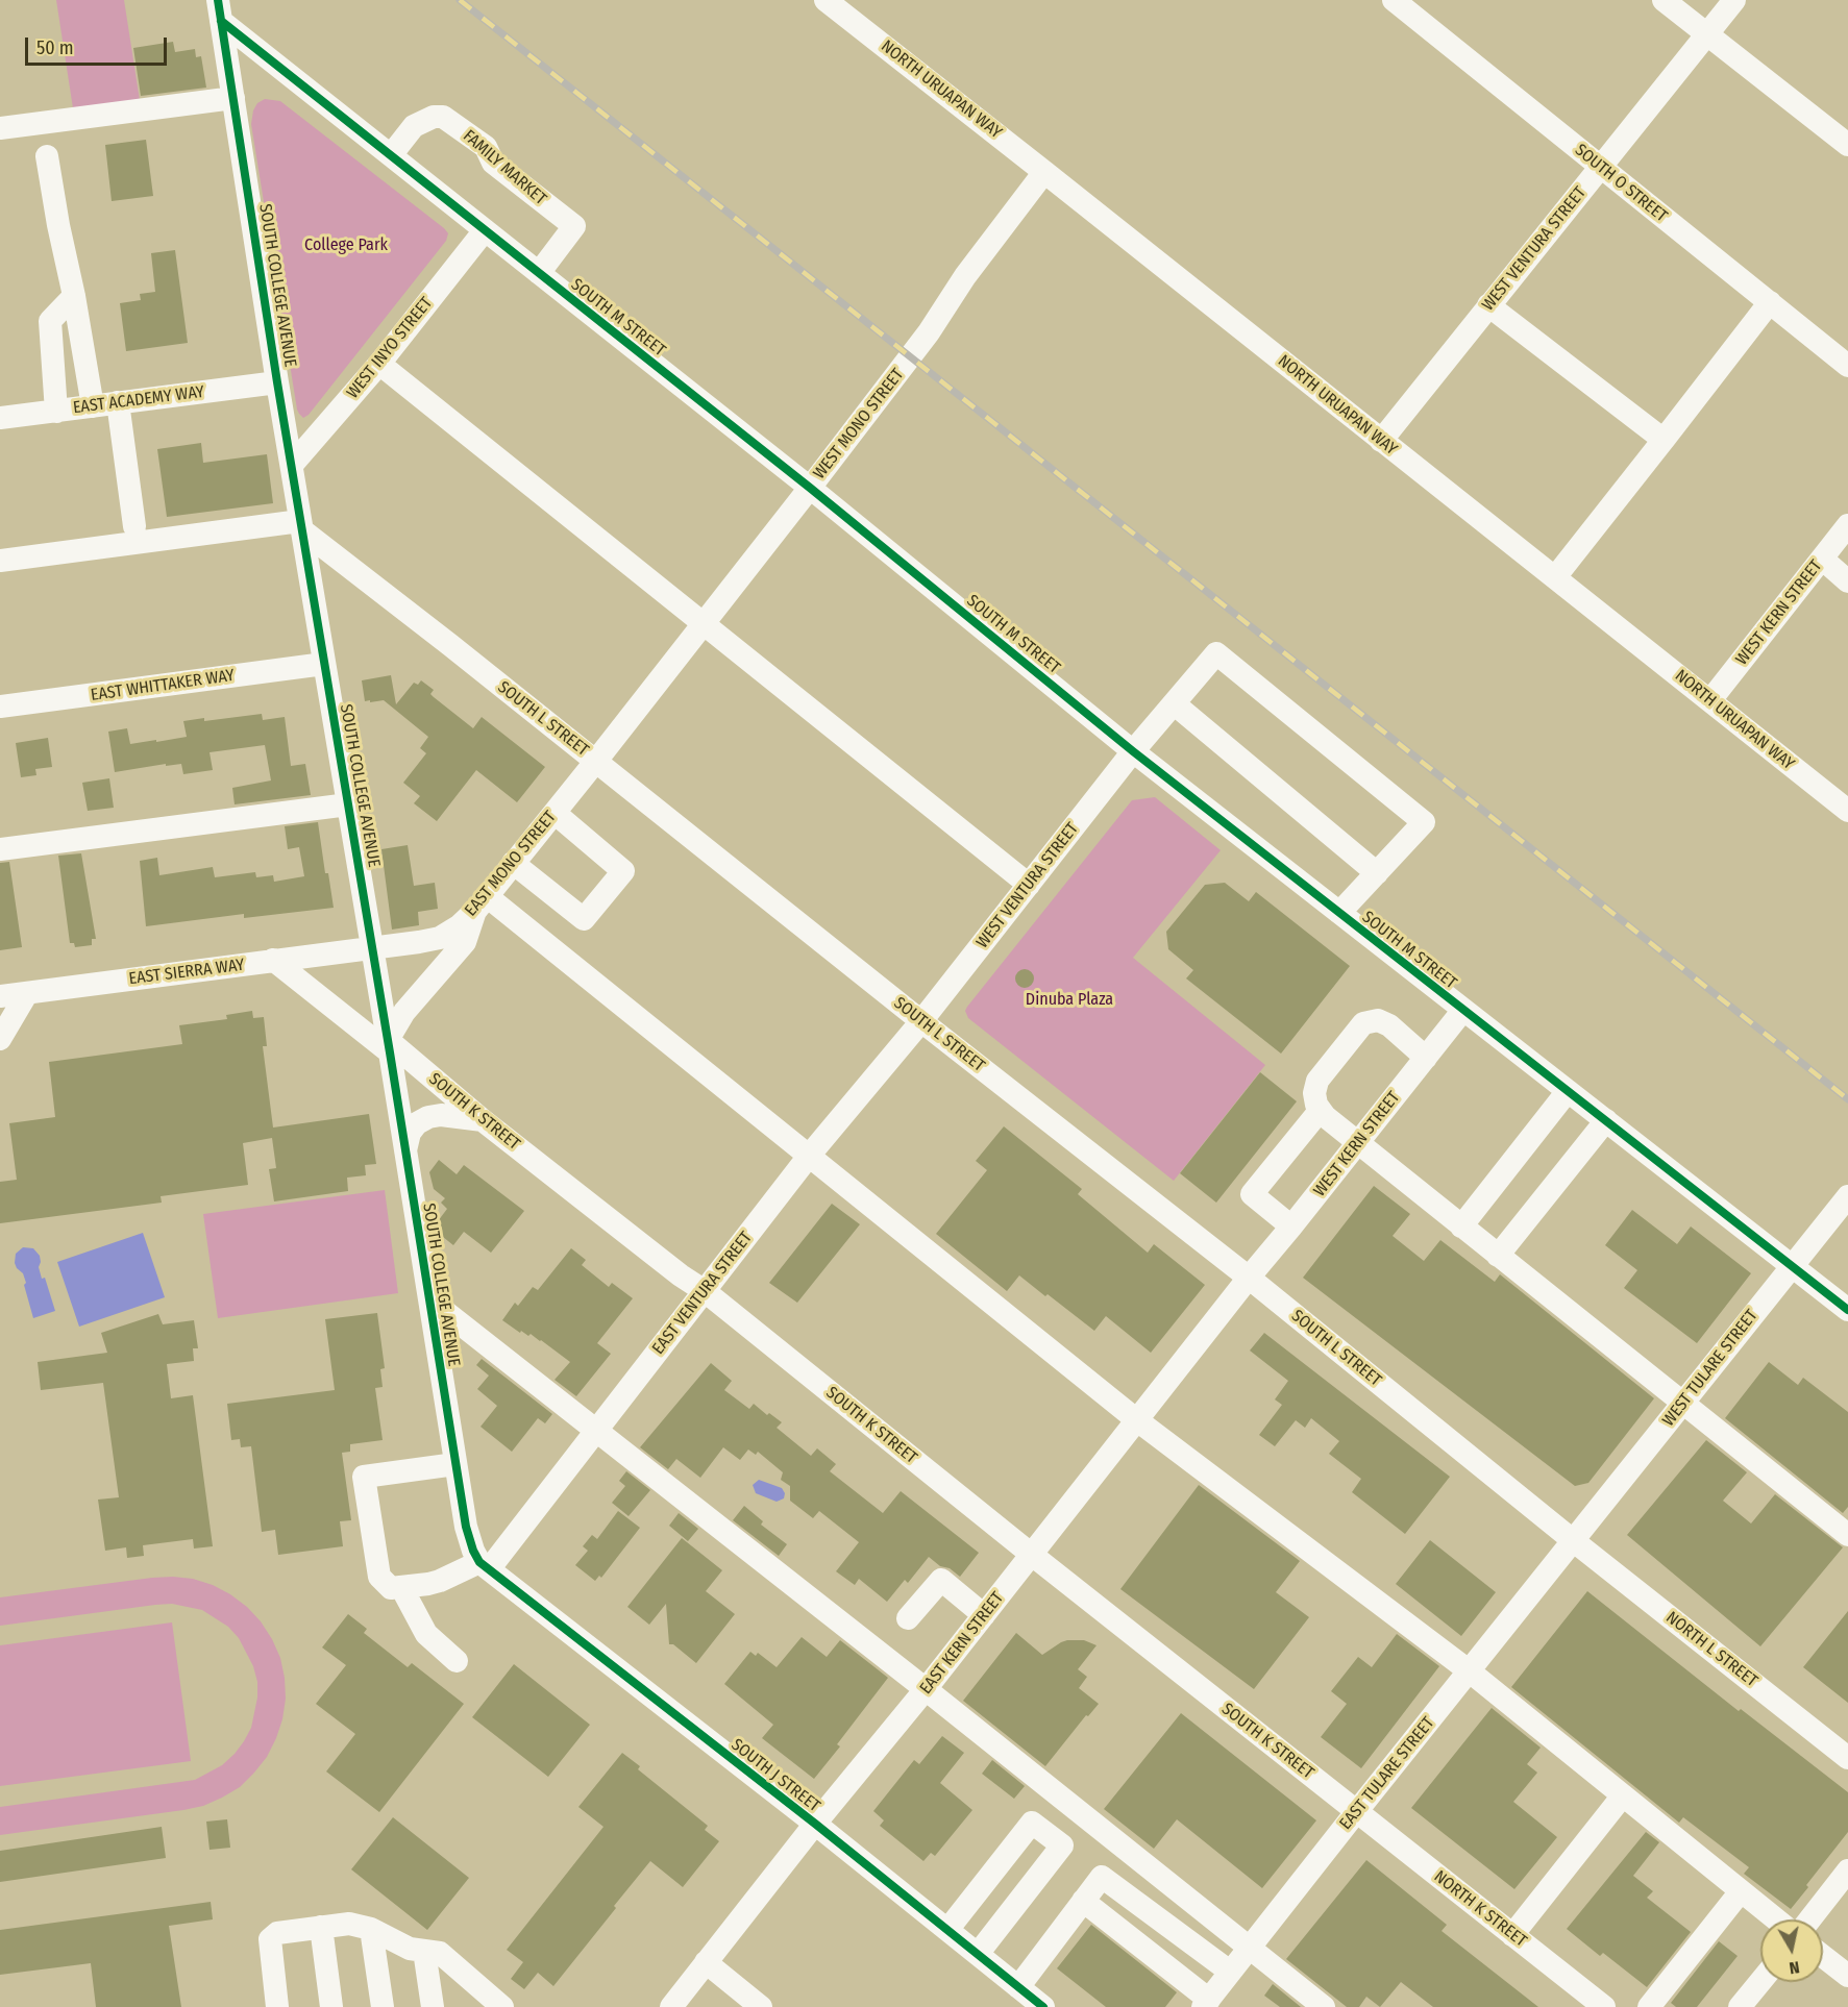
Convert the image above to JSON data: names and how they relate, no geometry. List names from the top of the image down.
{
  "streets": {
    "street": [
      "NORTH URUAPAN WAY",
      "FAMILY MARKET",
      "SOUTH O STREET",
      "WEST VENTURA STREET",
      "SOUTH COLLEGE AVENUE",
      "SOUTH M STREET",
      "WEST INYO STREET",
      "EAST ACADEMY WAY",
      "WEST MONO STREET",
      "WEST KERN STREET",
      "EAST WHITTAKER WAY",
      "SOUTH L STREET",
      "EAST MONO STREET",
      "EAST SIERRA WAY",
      "SOUTH K STREET",
      "EAST VENTURA STREET",
      "WEST TULARE STREET",
      "EAST KERN STREET",
      "NORTH L STREET",
      "EAST TULARE STREET",
      "SOUTH J STREET",
      "NORTH K STREET"
    ]
  },
  "crossings": [
    ["NORTH URUAPAN WAY", "WEST VENTURA STREET"],
    ["NORTH URUAPAN WAY", "WEST MONO STREET"],
    ["NORTH URUAPAN WAY", "WEST KERN STREET"],
    ["FAMILY MARKET", "SOUTH M STREET"],
    ["SOUTH O STREET", "WEST VENTURA STREET"],
    ["WEST VENTURA STREET", "SOUTH M STREET"],
    ["WEST VENTURA STREET", "SOUTH L STREET"],
    ["WEST VENTURA STREET", "EAST VENTURA STREET"],
    ["SOUTH COLLEGE AVENUE", "SOUTH M STREET"],
    ["SOUTH COLLEGE AVENUE", "WEST INYO STREET"],
    ["SOUTH COLLEGE AVENUE", "EAST ACADEMY WAY"],
    ["SOUTH COLLEGE AVENUE", "EAST WHITTAKER WAY"],
    ["SOUTH COLLEGE AVENUE", "SOUTH L STREET"],
    ["SOUTH COLLEGE AVENUE", "EAST MONO STREET"],
    ["SOUTH COLLEGE AVENUE", "EAST SIERRA WAY"],
    ["SOUTH COLLEGE AVENUE", "SOUTH K STREET"],
    ["SOUTH COLLEGE AVENUE", "EAST VENTURA STREET"],
    ["SOUTH COLLEGE AVENUE", "SOUTH J STREET"],
    ["SOUTH M STREET", "WEST INYO STREET"],
    ["SOUTH M STREET", "WEST MONO STREET"],
    ["SOUTH M STREET", "WEST KERN STREET"],
    ["SOUTH M STREET", "WEST TULARE STREET"],
    ["WEST MONO STREET", "SOUTH L STREET"],
    ["WEST MONO STREET", "EAST MONO STREET"],
    ["WEST KERN STREET", "SOUTH L STREET"],
    ["WEST KERN STREET", "EAST KERN STREET"],
    ["SOUTH L STREET", "EAST MONO STREET"],
    ["SOUTH L STREET", "EAST VENTURA STREET"],
    ["SOUTH L STREET", "WEST TULARE STREET"],
    ["SOUTH L STREET", "EAST KERN STREET"],
    ["SOUTH L STREET", "NORTH L STREET"],
    ["SOUTH L STREET", "EAST TULARE STREET"],
    ["EAST MONO STREET", "EAST SIERRA WAY"],
    ["EAST SIERRA WAY", "SOUTH K STREET"],
    ["SOUTH K STREET", "EAST VENTURA STREET"],
    ["SOUTH K STREET", "EAST KERN STREET"],
    ["SOUTH K STREET", "EAST TULARE STREET"],
    ["SOUTH K STREET", "NORTH K STREET"],
    ["EAST VENTURA STREET", "SOUTH J STREET"],
    ["WEST TULARE STREET", "NORTH L STREET"],
    ["WEST TULARE STREET", "EAST TULARE STREET"],
    ["EAST KERN STREET", "SOUTH J STREET"],
    ["NORTH L STREET", "EAST TULARE STREET"],
    ["EAST TULARE STREET", "NORTH K STREET"]
  ],
  "parks": ["College Park", "Dinuba Plaza"],
  "scale_bar": "50 m",
  "north": "bottom"
}
